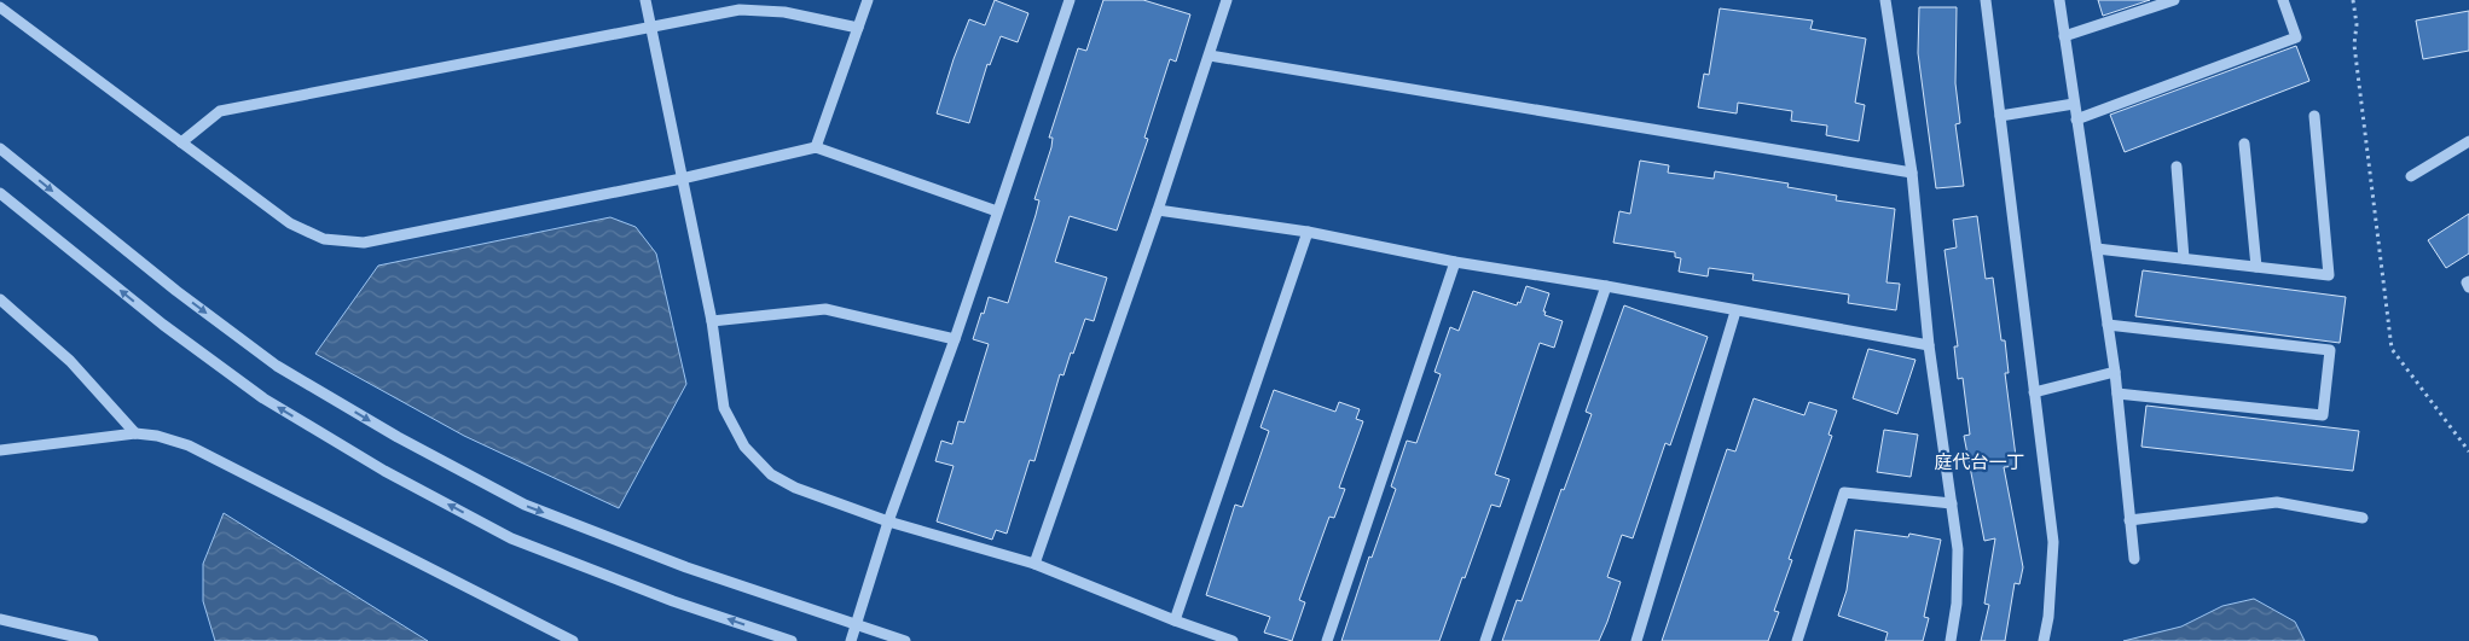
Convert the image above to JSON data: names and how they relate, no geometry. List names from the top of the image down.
{
  "districts": ["庭代台一丁"]
}
